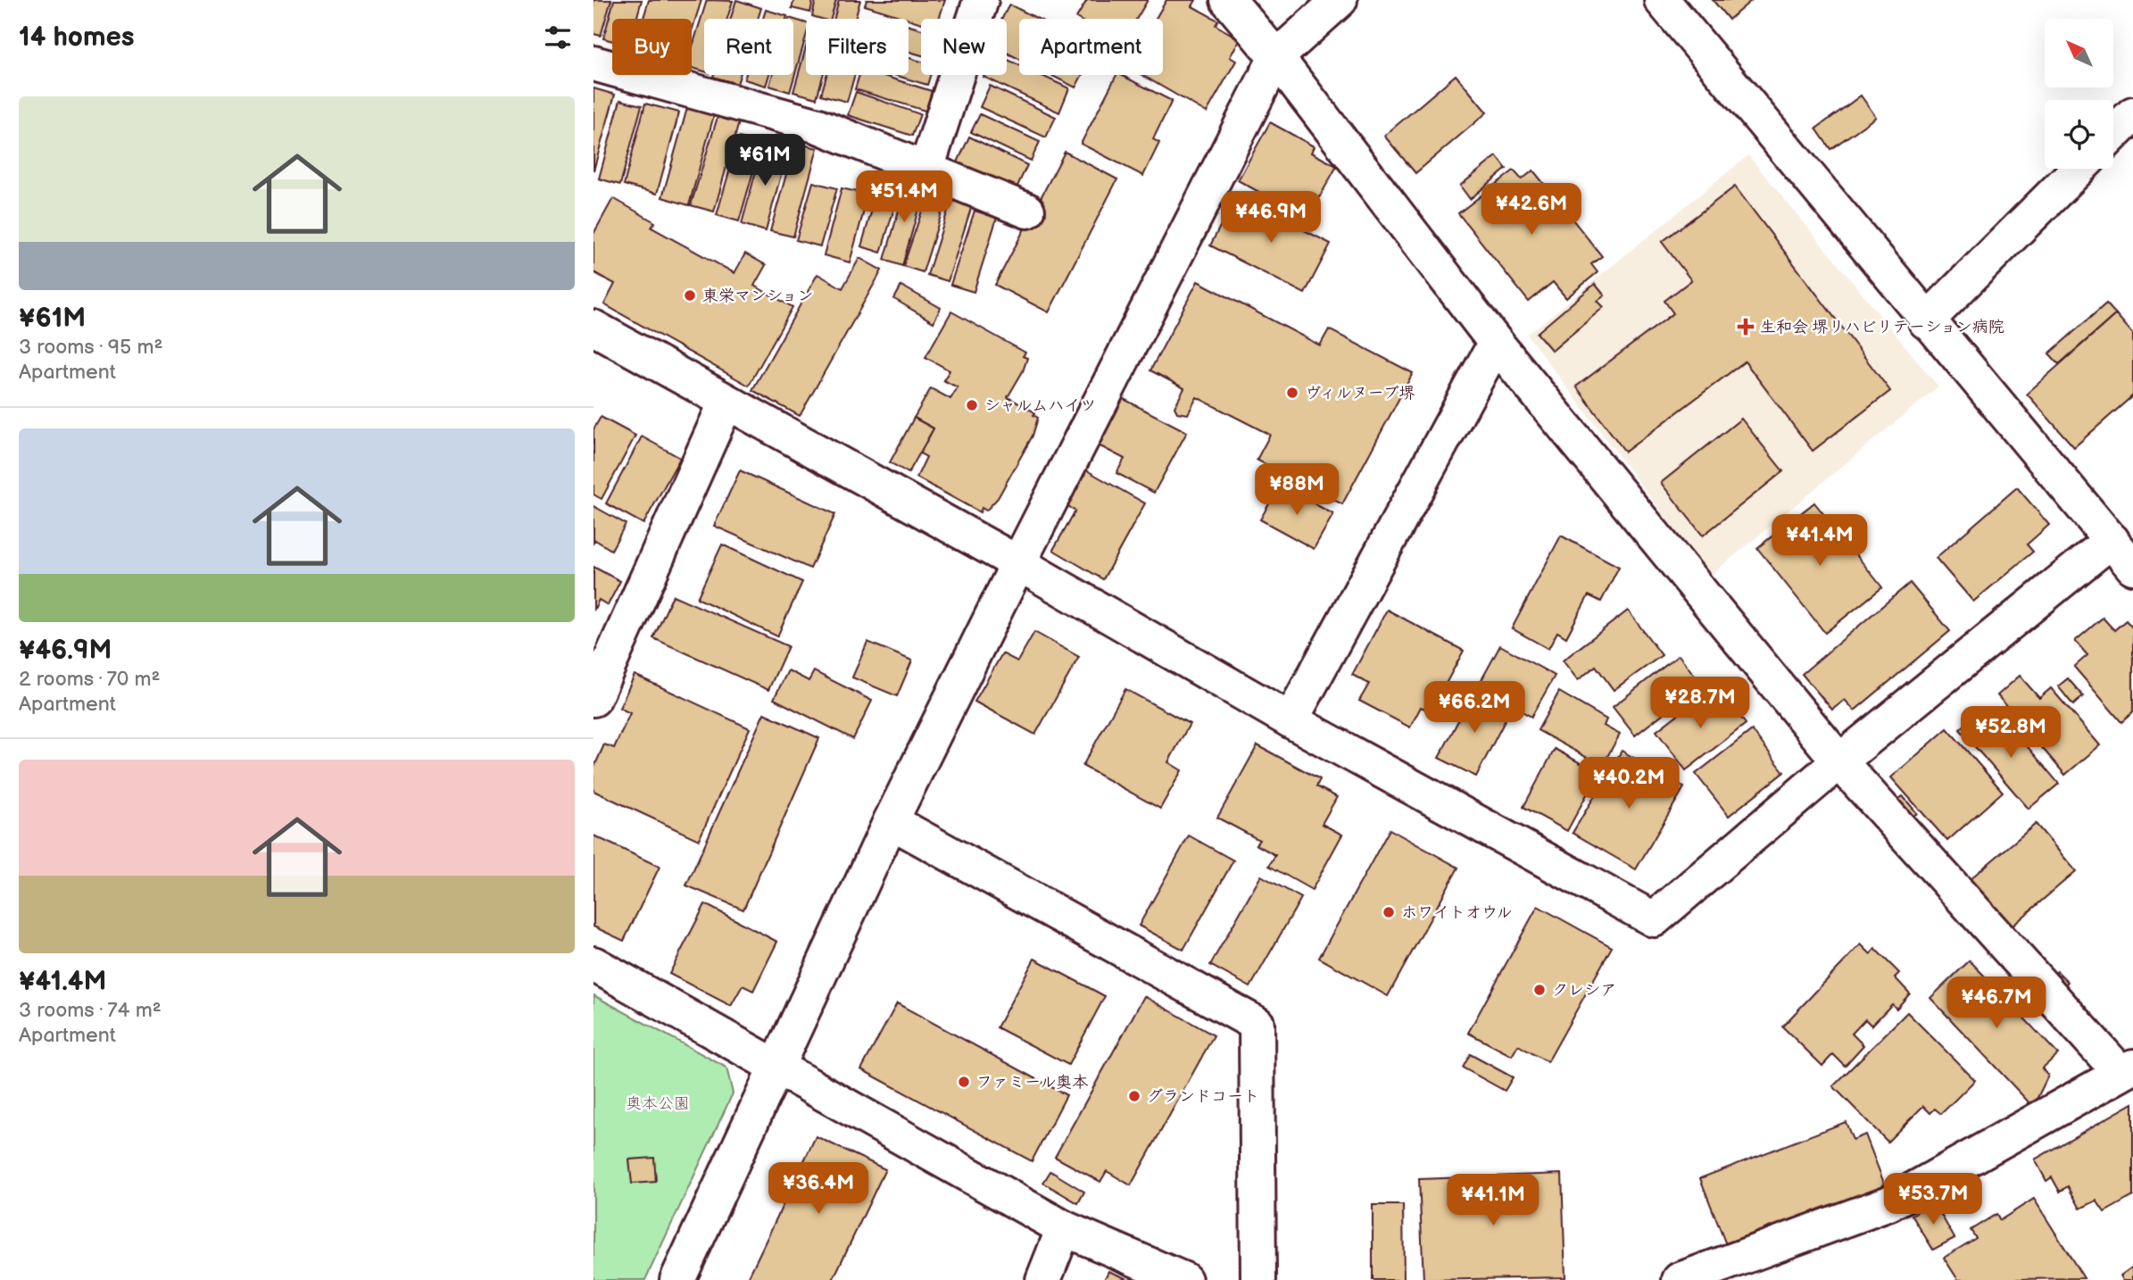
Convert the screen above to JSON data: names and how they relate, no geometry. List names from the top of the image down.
{
  "parks": ["奥本公園"],
  "places": {
    "other": [
      "東栄マンション",
      "ヴィルヌーブ堺",
      "シャルムハイツ",
      "ホワイトオウル",
      "クレシア",
      "ファミール奥本",
      "グランドコート"
    ],
    "health": ["生和会 堺リハビリテーション病院"]
  },
  "north": "top left",
  "page": {
    "heading": "14 homes",
    "chip": [
      "Buy",
      "Rent",
      "Filters",
      "New",
      "Apartment"
    ],
    "list": [
      {
        "name": "¥61M",
        "note": "3 rooms · 95 m² · Apartment"
      },
      {
        "name": "¥46.9M",
        "note": "2 rooms · 70 m² · Apartment"
      },
      {
        "name": "¥41.4M",
        "note": "3 rooms · 74 m² · Apartment"
      }
    ],
    "price": [
      "¥61M",
      "¥51.4M",
      "¥42.6M",
      "¥46.9M",
      "¥88M",
      "¥41.4M",
      "¥28.7M",
      "¥66.2M",
      "¥52.8M",
      "¥40.2M",
      "¥46.7M",
      "¥36.4M",
      "¥53.7M",
      "¥41.1M"
    ]
  }
}
